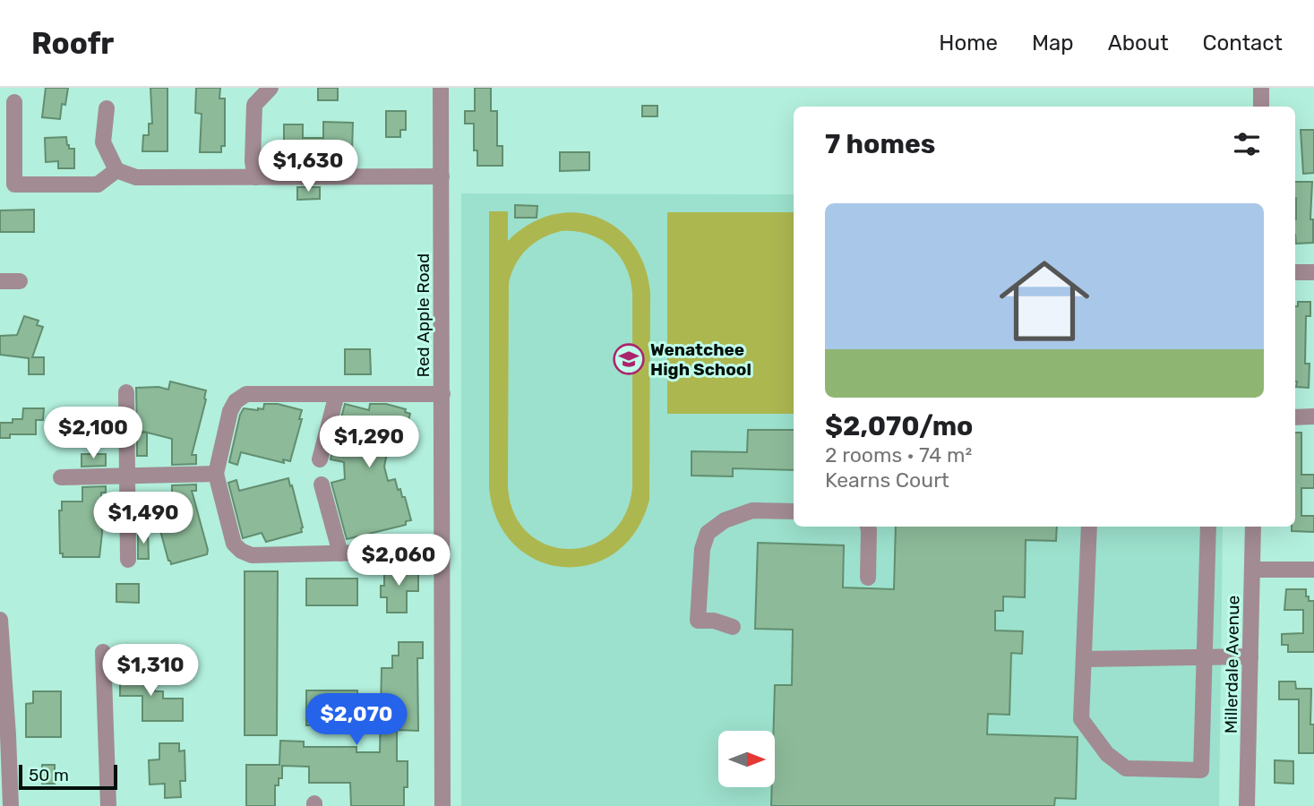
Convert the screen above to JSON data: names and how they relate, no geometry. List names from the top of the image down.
{
  "streets": {
    "street": ["Red Apple Road", "Millerdale Avenue"]
  },
  "places": {
    "school or university": ["Wenatchee High School"]
  },
  "scale_bar": "50 m",
  "north": "right",
  "page": {
    "header": "Roofr",
    "nav": [
      "Home",
      "Map",
      "About",
      "Contact"
    ],
    "heading": "7 homes",
    "price": [
      "$1,630",
      "$2,100",
      "$1,290",
      "$1,490",
      "$2,060",
      "$1,310",
      "$2,070"
    ],
    "list": [
      {
        "name": "$2,070/mo",
        "note": "2 rooms · 74 m² · Kearns Court"
      }
    ],
    "scale": "50 m"
  }
}
